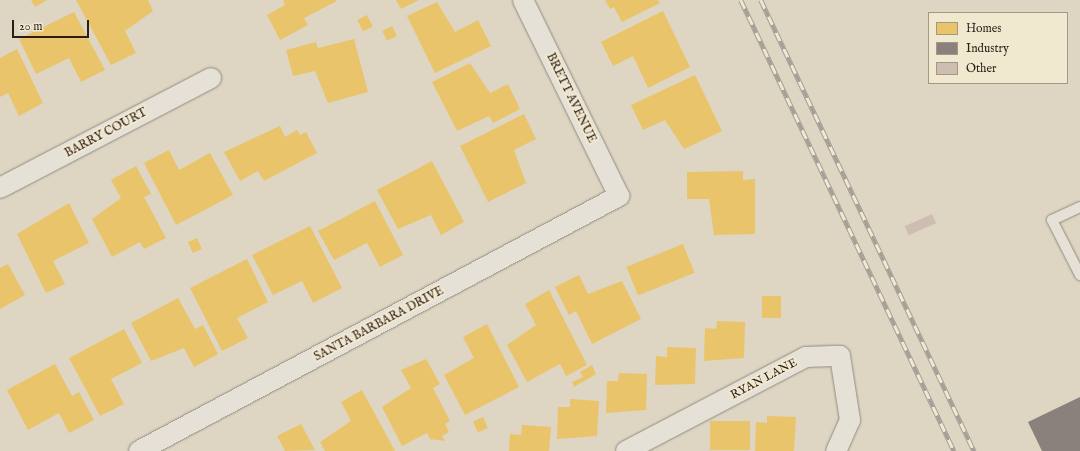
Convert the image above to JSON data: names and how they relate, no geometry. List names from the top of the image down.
{
  "streets": {
    "street": [
      "BRETT AVENUE",
      "BARRY COURT",
      "SANTA BARBARA DRIVE",
      "RYAN LANE"
    ]
  },
  "crossings": [
    ["BRETT AVENUE", "SANTA BARBARA DRIVE"]
  ],
  "legend": ["Homes", "Industry", "Other"],
  "scale_bar": "20 m"
}
